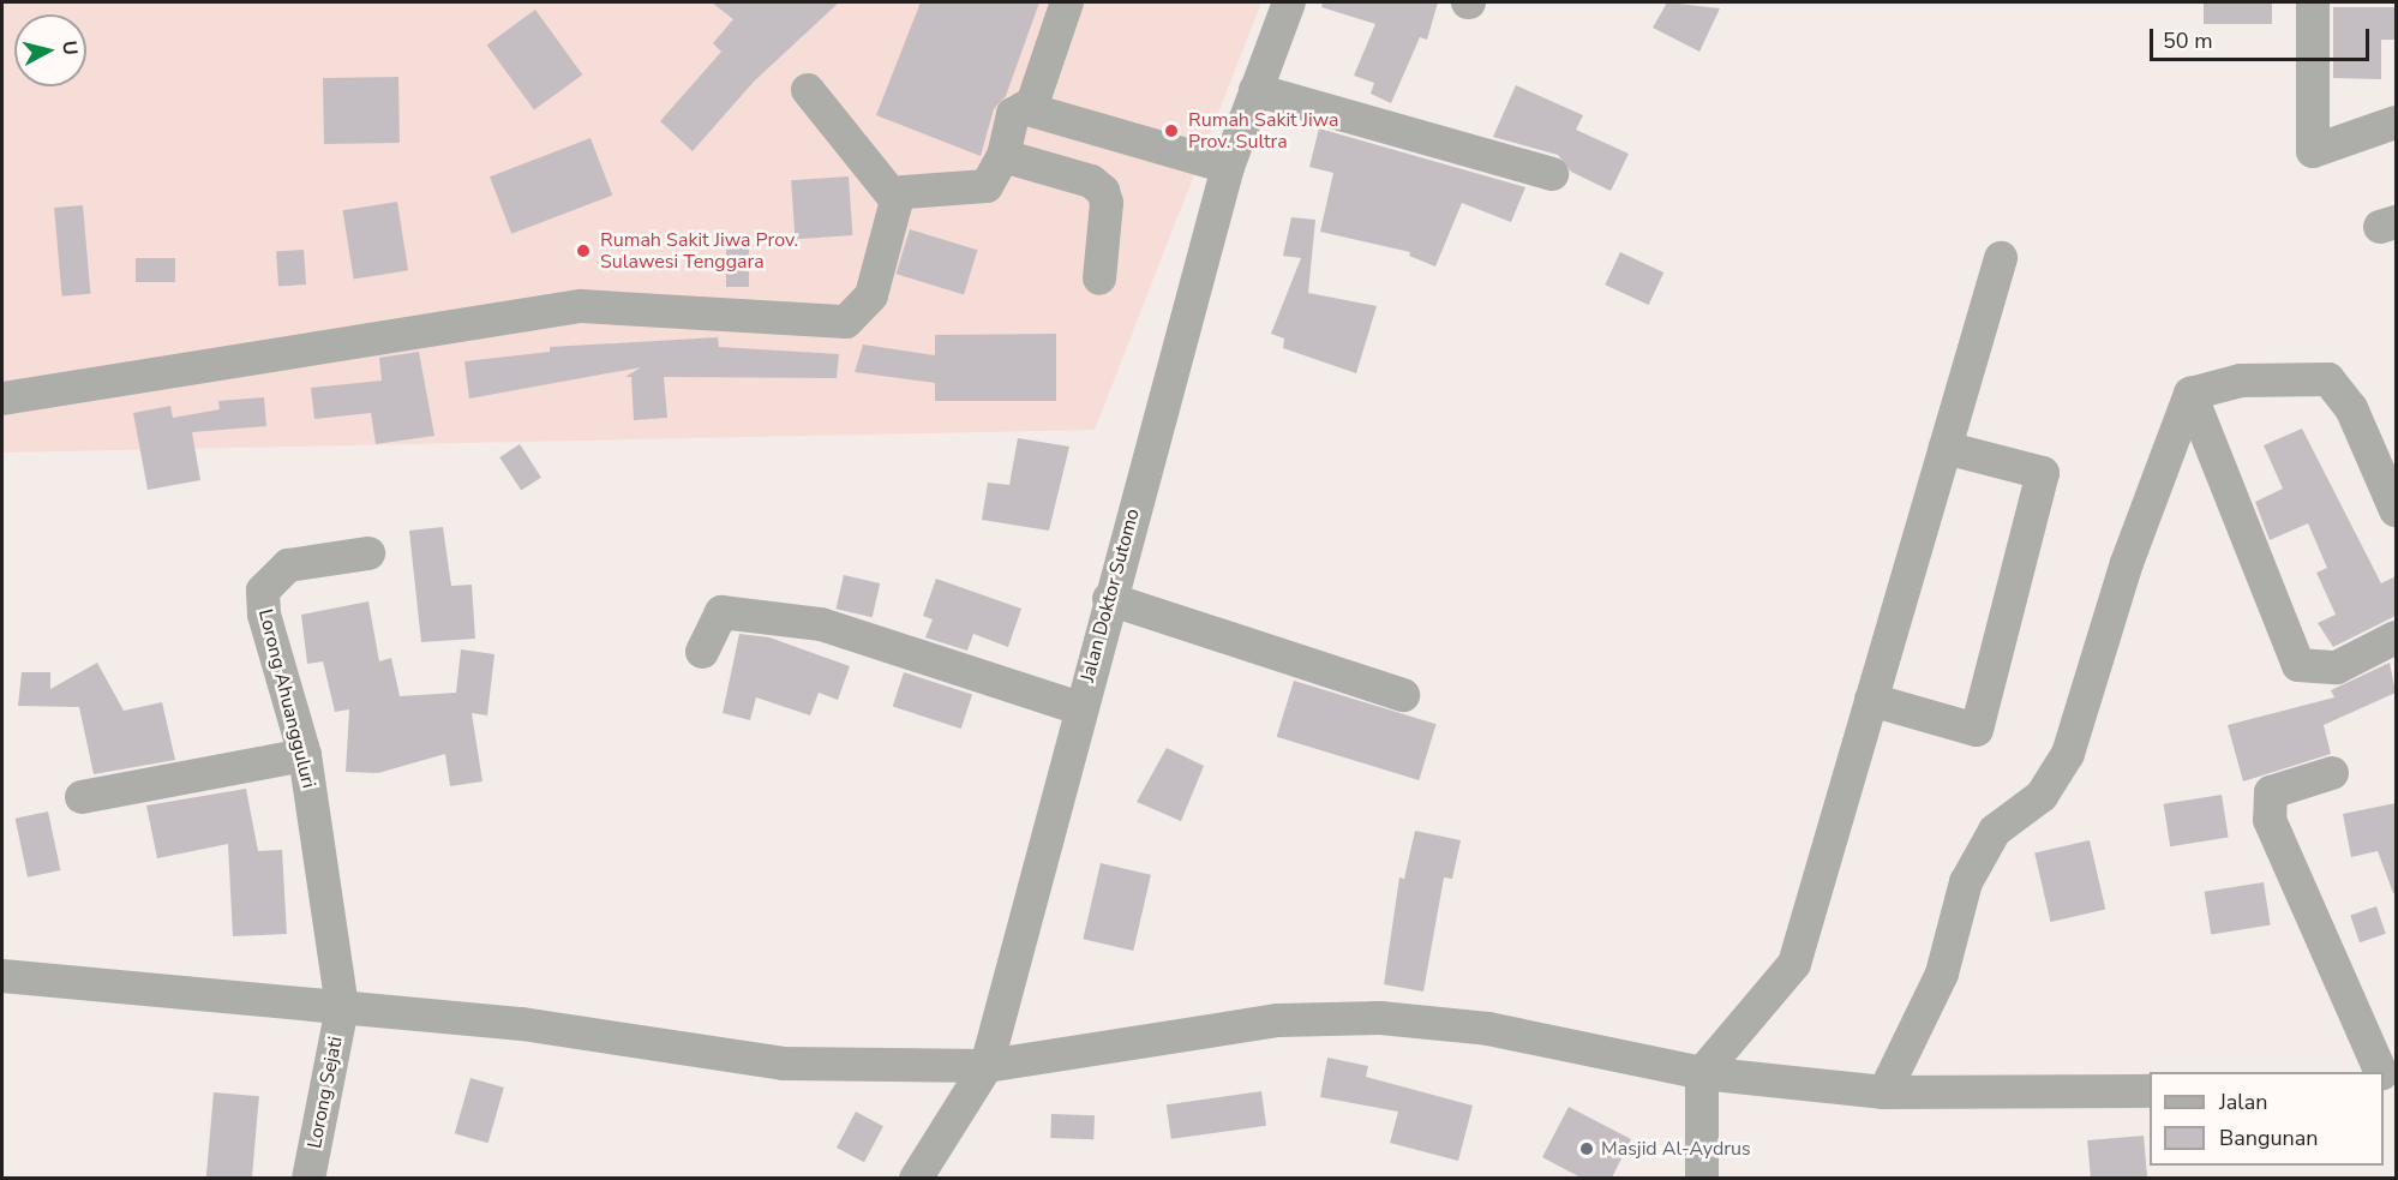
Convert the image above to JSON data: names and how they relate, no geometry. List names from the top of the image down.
{
  "streets": {
    "street": ["Jalan Doktor Sutomo", "Lorong Ahuangguluri", "Lorong Sejati"]
  },
  "crossings": [
    ["Lorong Ahuangguluri", "Lorong Sejati"]
  ],
  "places": ["Rumah Sakit Jiwa Prov. Sultra", "Rumah Sakit Jiwa Prov. Sulawesi Tenggara", "Masjid Al-Aydrus"],
  "legend": ["Jalan", "Bangunan"],
  "scale_bar": "50 m",
  "north": "right"
}
